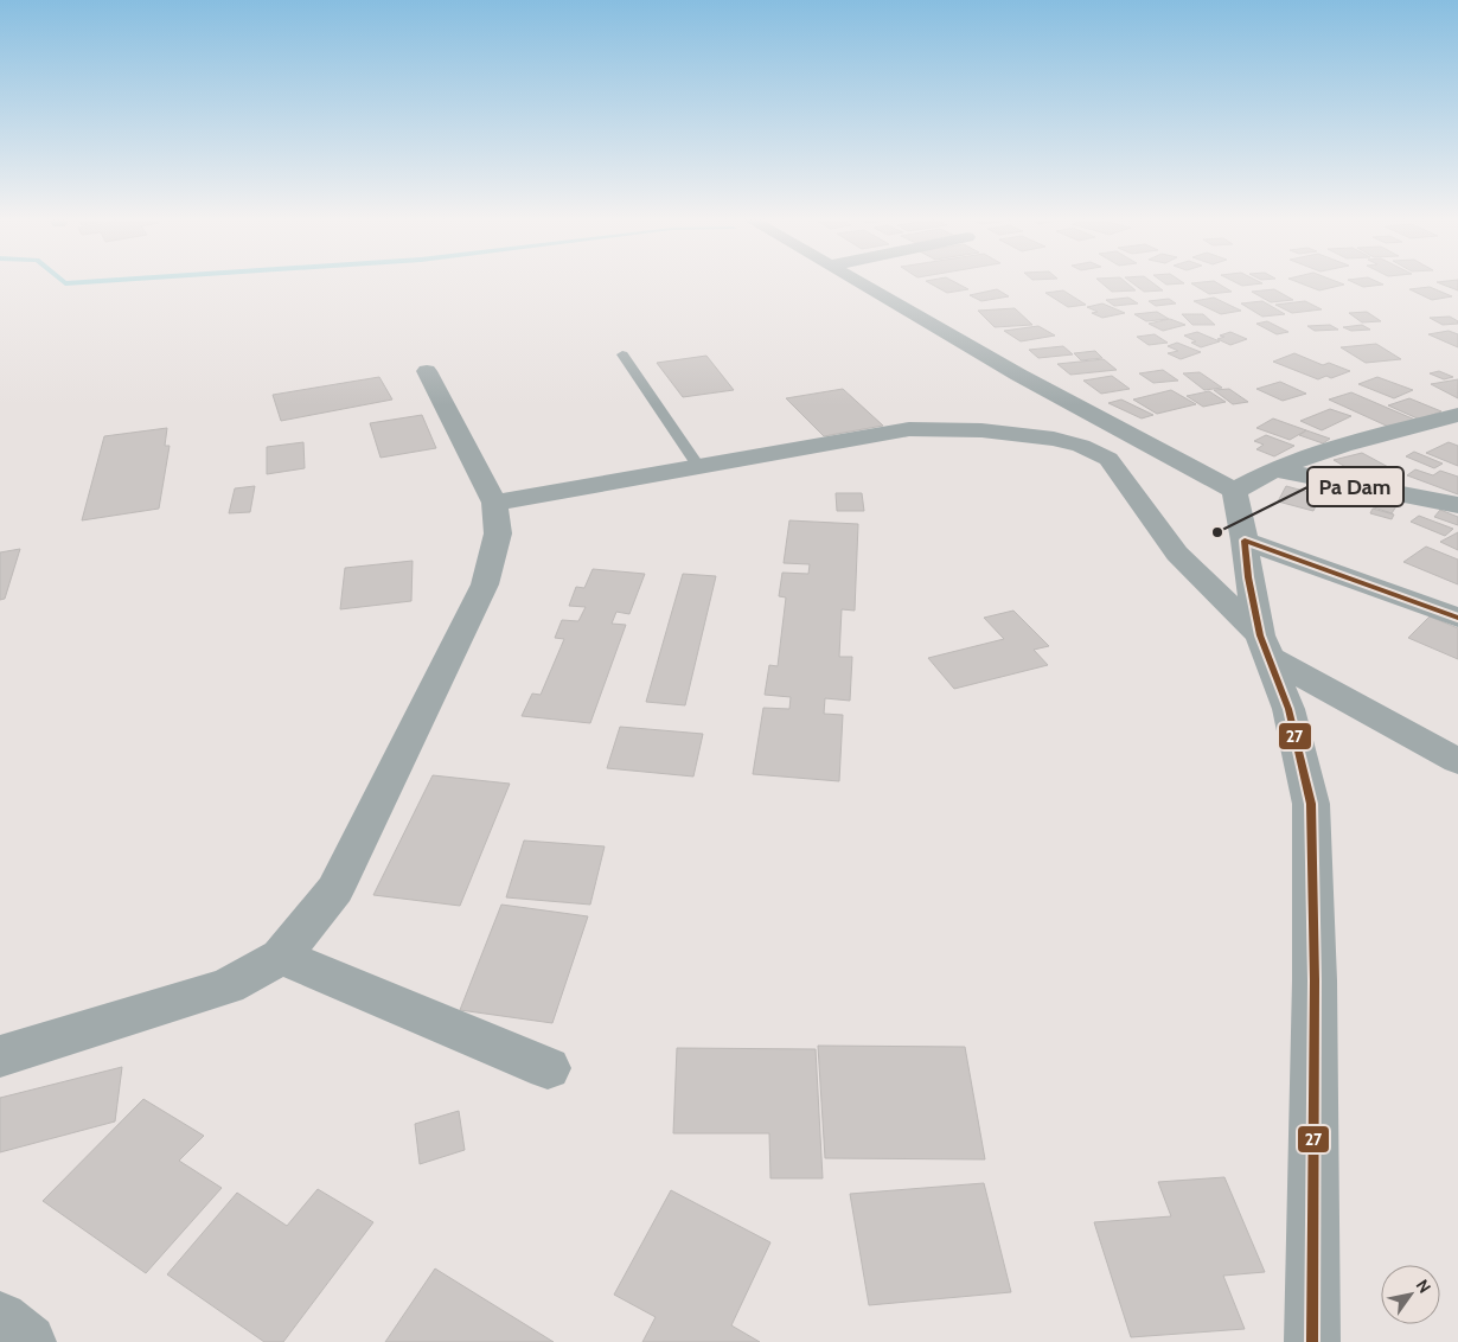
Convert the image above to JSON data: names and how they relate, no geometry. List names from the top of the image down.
{
  "places": ["Pa Dam"],
  "lines": ["transit line 27"],
  "north": "top right"
}
